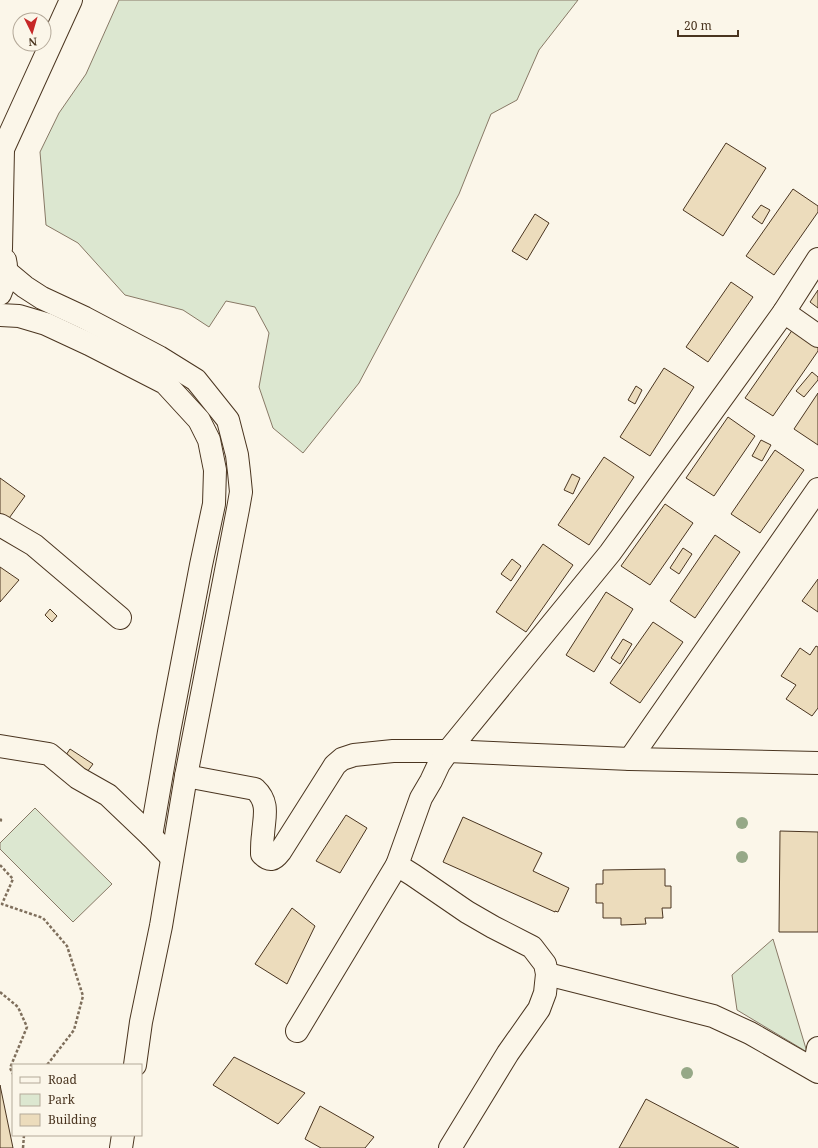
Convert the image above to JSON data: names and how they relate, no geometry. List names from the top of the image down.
{
  "legend": ["Road", "Park", "Building"],
  "scale_bar": "20 m",
  "north": "bottom"
}
